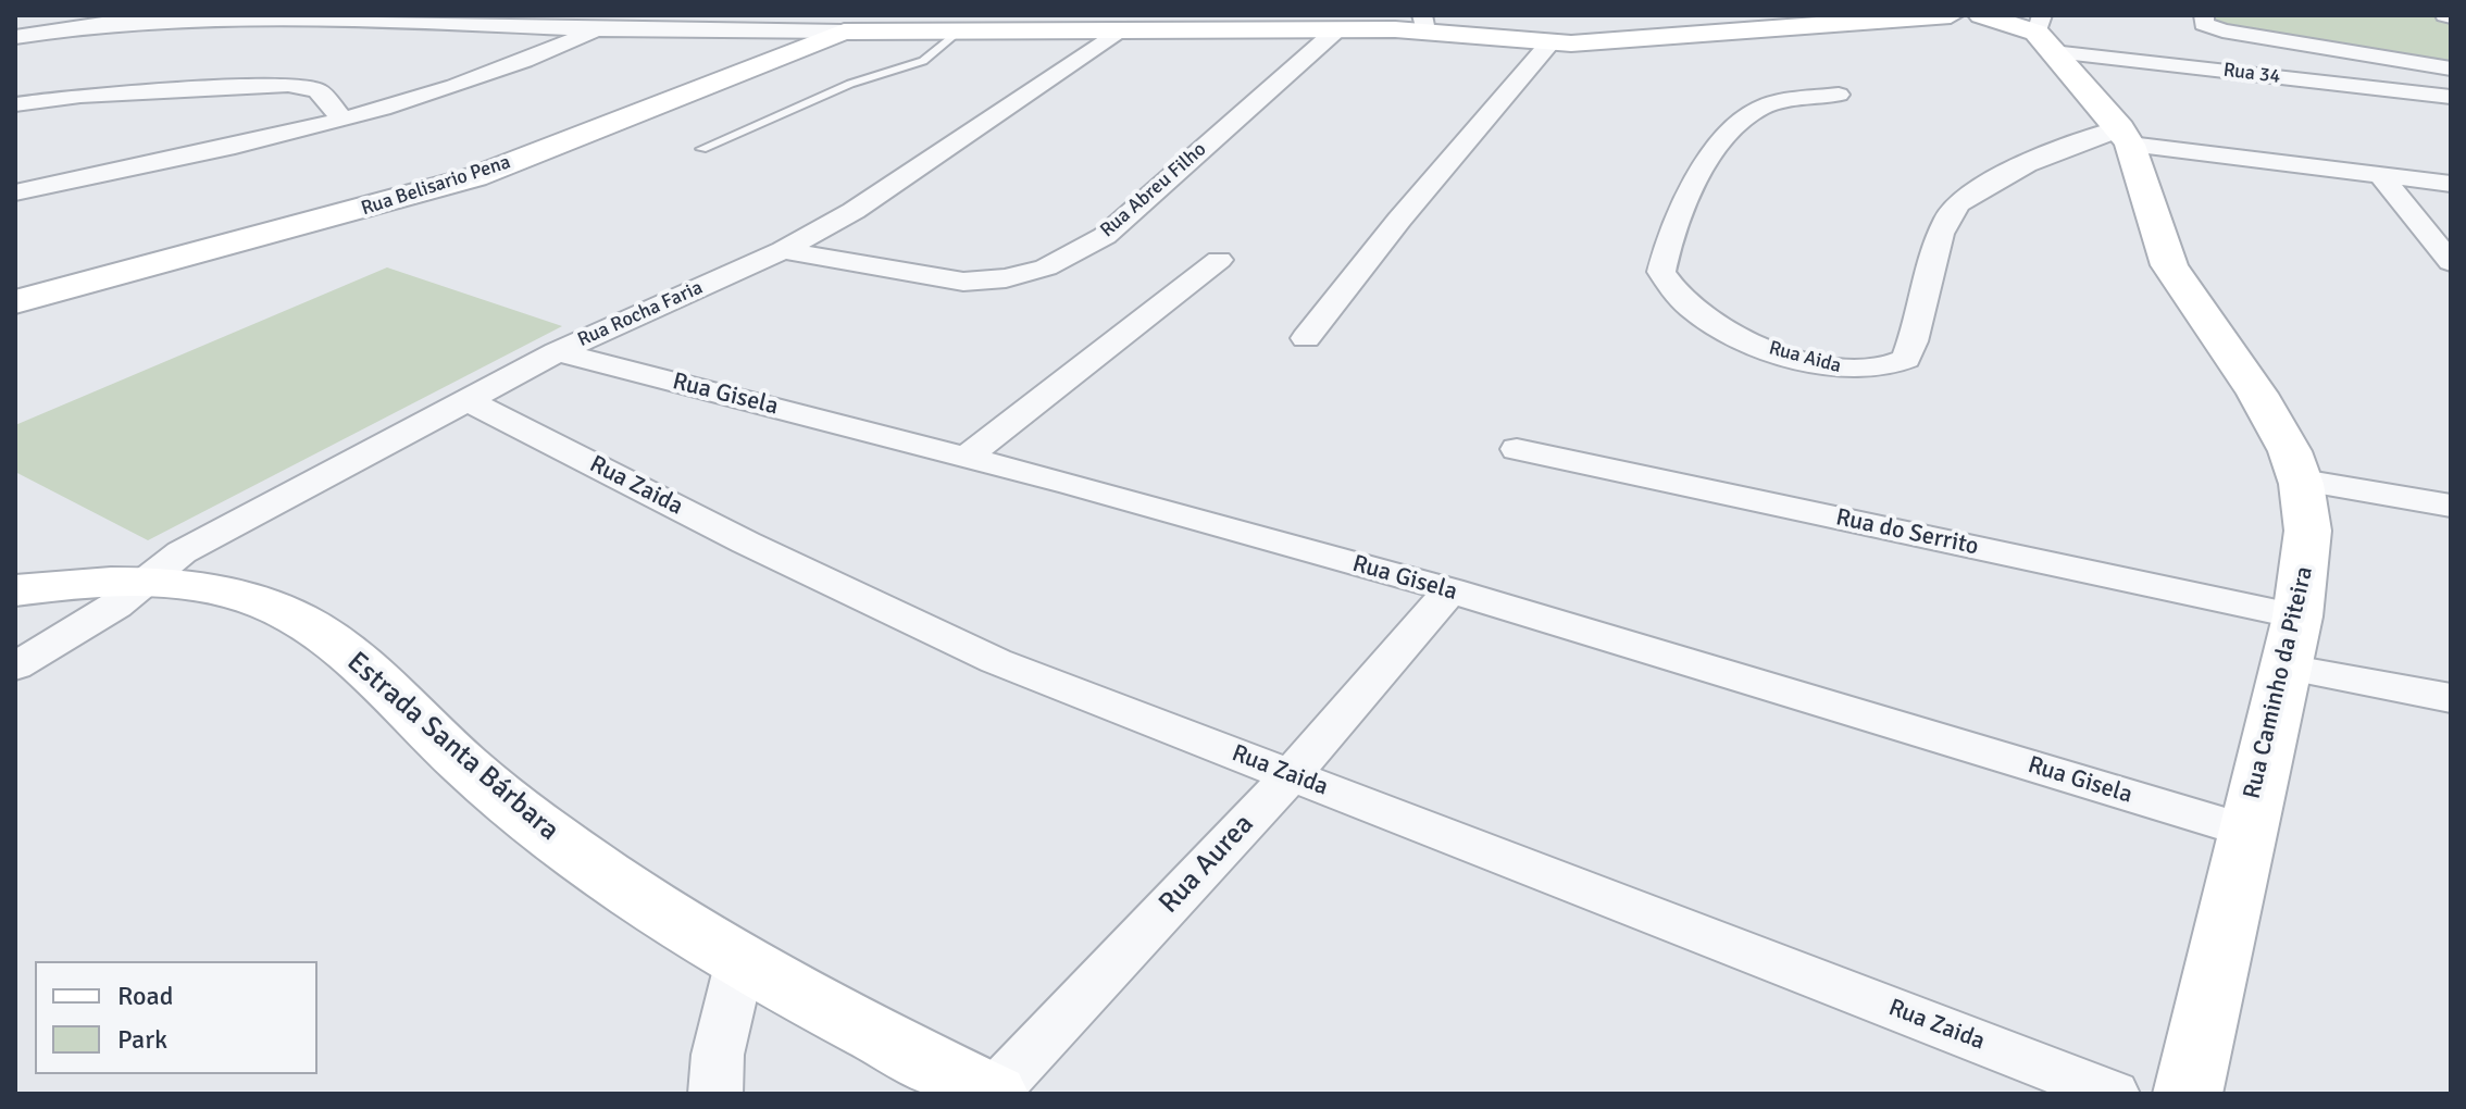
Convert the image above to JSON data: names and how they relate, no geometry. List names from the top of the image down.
{
  "streets": {
    "street": [
      "Rua 34",
      "Rua Belisario Pena",
      "Rua Abreu Filho",
      "Rua Rocha Faria",
      "Rua Aida",
      "Rua Gisela",
      "Rua Zaida",
      "Rua do Serrito",
      "Rua Caminho da Piteira",
      "Estrada Santa Bárbara",
      "Rua Aurea"
    ]
  },
  "crossings": [
    ["Rua 34", "Rua Caminho da Piteira"],
    ["Rua Abreu Filho", "Rua Rocha Faria"],
    ["Rua Rocha Faria", "Rua Gisela"],
    ["Rua Rocha Faria", "Rua Zaida"],
    ["Rua Rocha Faria", "Estrada Santa Bárbara"],
    ["Rua Aida", "Rua Caminho da Piteira"],
    ["Rua Gisela", "Rua Caminho da Piteira"],
    ["Rua Gisela", "Rua Aurea"],
    ["Rua Zaida", "Rua Aurea"],
    ["Rua do Serrito", "Rua Caminho da Piteira"],
    ["Estrada Santa Bárbara", "Rua Aurea"]
  ],
  "legend": ["Road", "Park"]
}
